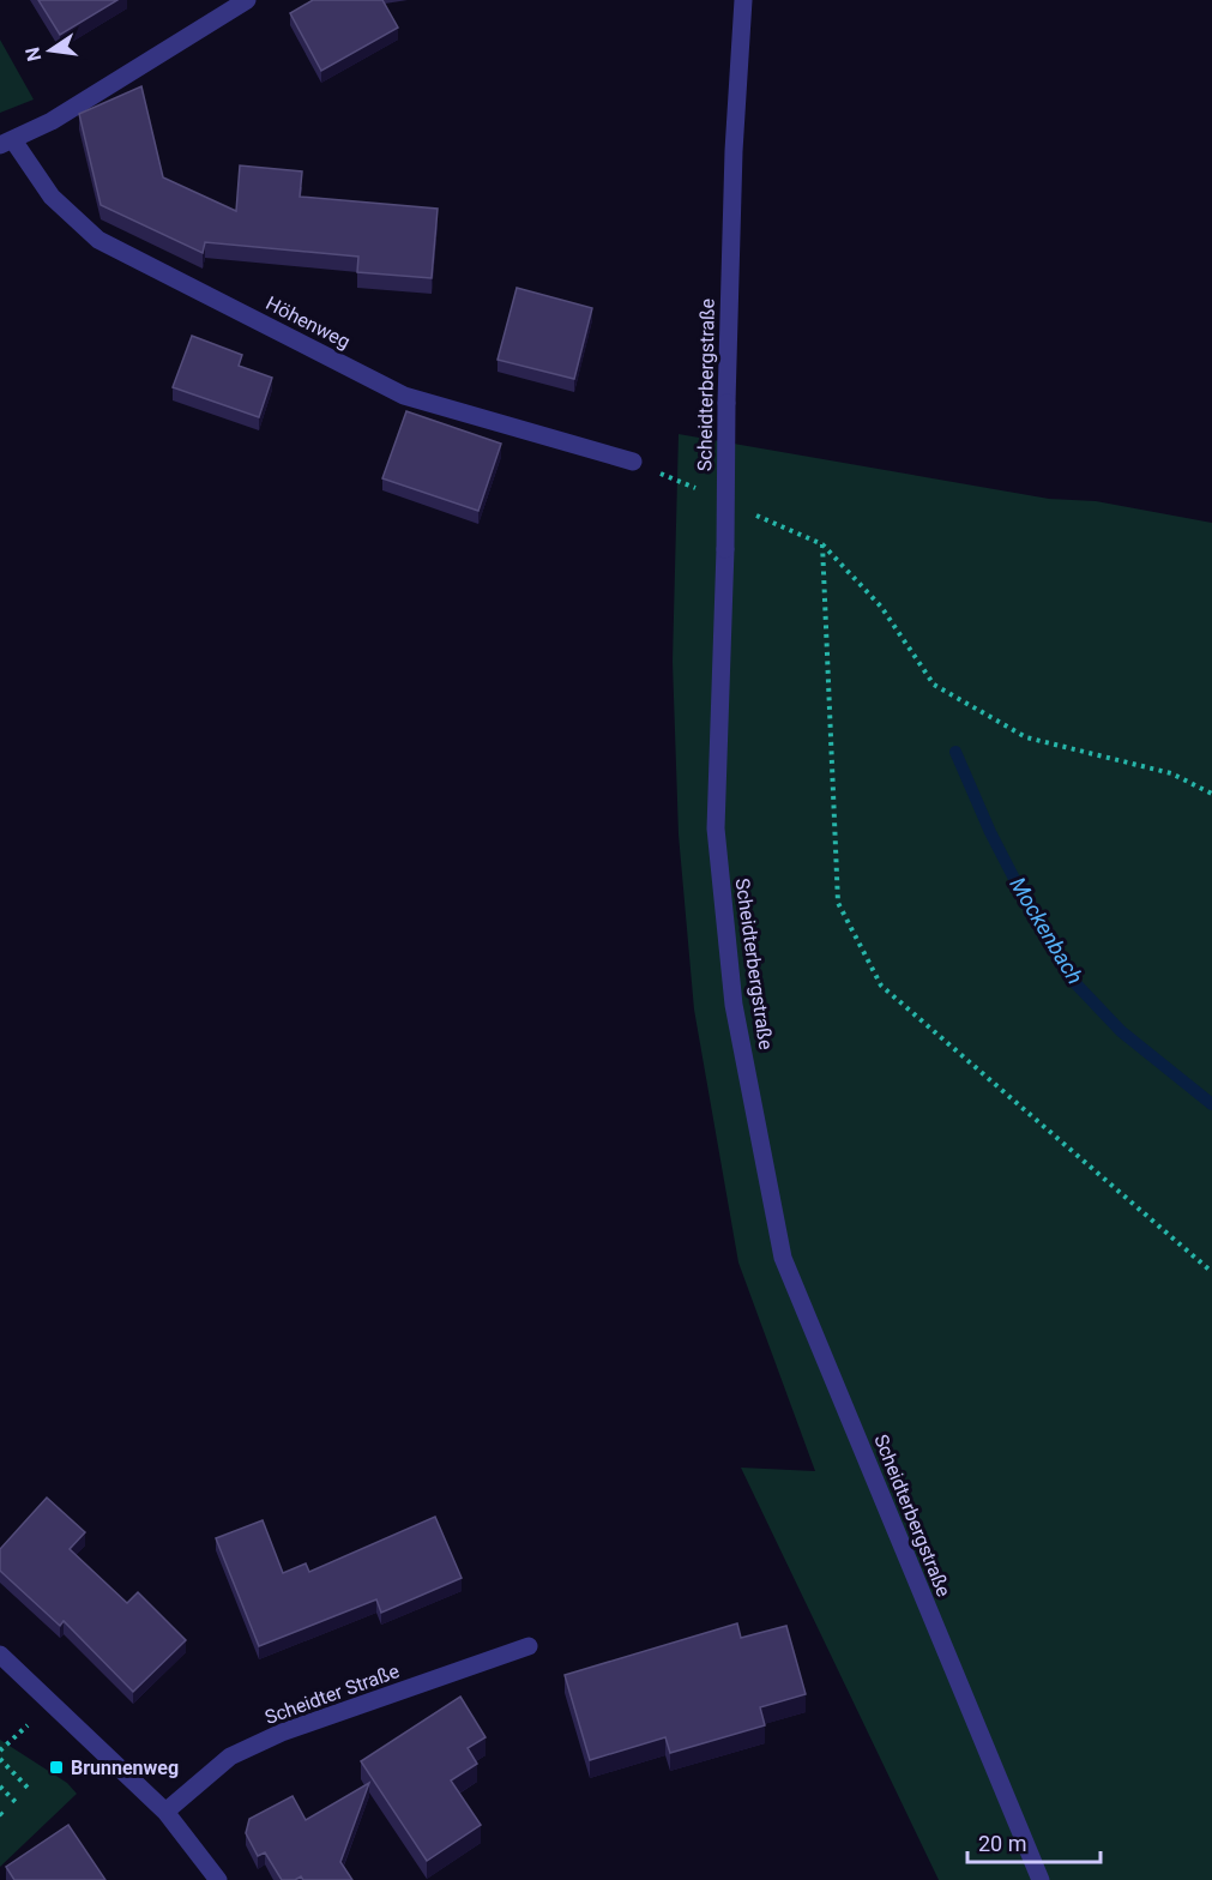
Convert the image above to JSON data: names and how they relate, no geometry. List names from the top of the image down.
{
  "streets": {
    "street": ["Höhenweg", "Scheidterbergstraße", "Scheidter Straße"]
  },
  "water": ["Mockenbach"],
  "places": {
    "transit": ["Brunnenweg"]
  },
  "scale_bar": "20 m",
  "north": "left"
}
